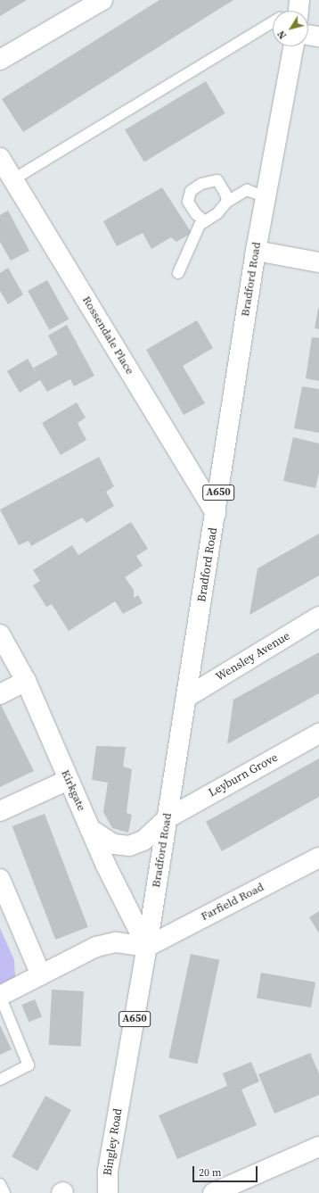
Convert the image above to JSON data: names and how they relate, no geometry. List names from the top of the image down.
{
  "streets": {
    "main road": [
      "Bradford Road",
      "Rossendale Place",
      "A650",
      "Wensley Avenue",
      "Leyburn Grove",
      "Kirkgate",
      "Farfield Road",
      "Bingley Road"
    ]
  },
  "crossings": [
    ["Bradford Road", "Rossendale Place"],
    ["Bradford Road", "Wensley Avenue"],
    ["Bradford Road", "Leyburn Grove"],
    ["Bradford Road", "Kirkgate"],
    ["Bradford Road", "Farfield Road"],
    ["Bradford Road", "Bingley Road"],
    ["Leyburn Grove", "Kirkgate"],
    ["Kirkgate", "Farfield Road"]
  ],
  "scale_bar": "20 m",
  "north": "bottom left"
}
